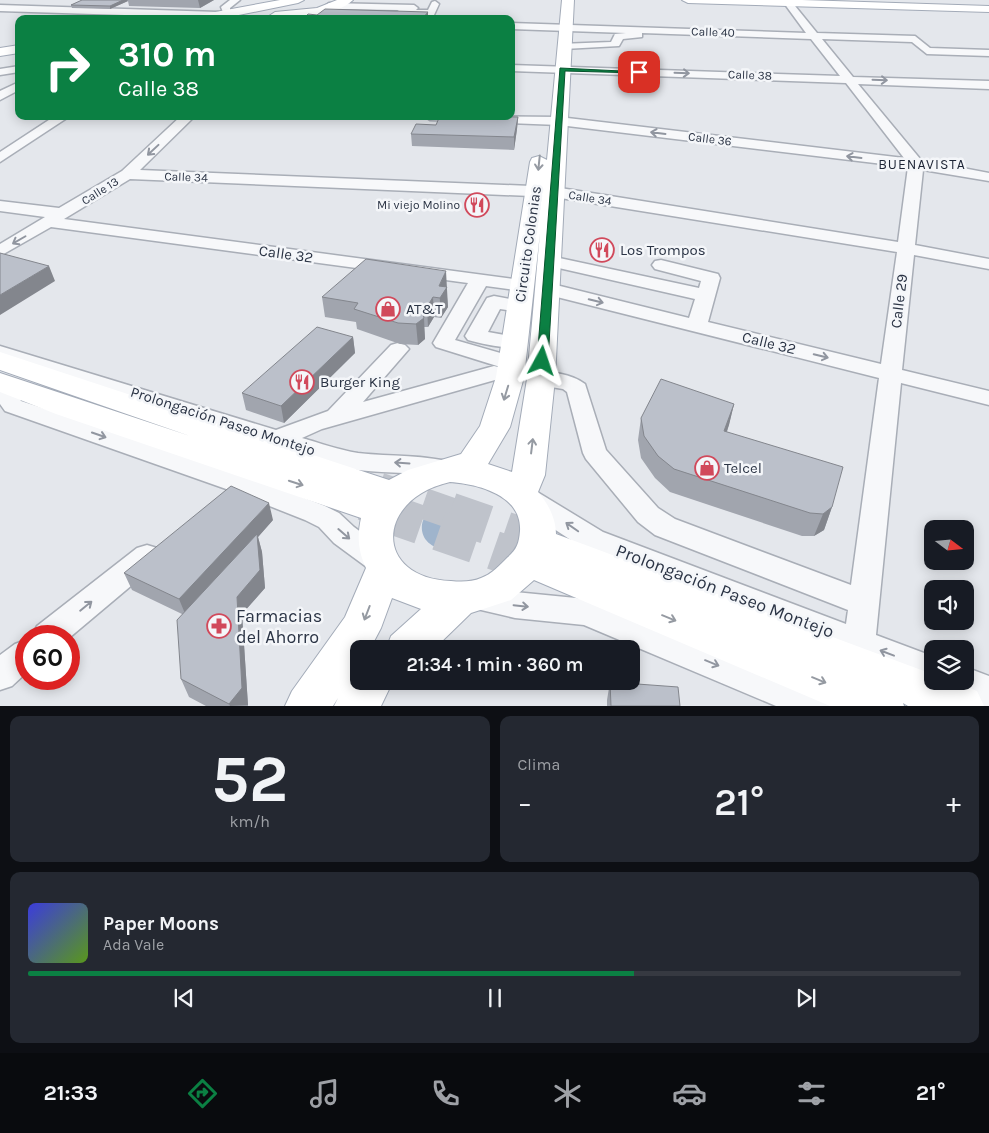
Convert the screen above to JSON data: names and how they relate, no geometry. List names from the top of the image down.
{
  "streets": {
    "main road": ["Circuito Colonias", "Prolongación Paseo Montejo"],
    "street": [
      "Calle 40",
      "Calle 38",
      "Calle 36",
      "Calle 34",
      "Calle 13",
      "Calle 32",
      "Calle 29"
    ]
  },
  "crossings": [
    ["Calle 40", "Circuito Colonias"],
    ["Calle 38", "Circuito Colonias"],
    ["Calle 36", "Circuito Colonias"],
    ["Calle 36", "Calle 29"],
    ["Calle 34", "Calle 13"],
    ["Calle 34", "Circuito Colonias"],
    ["Calle 34", "Calle 29"],
    ["Calle 13", "Calle 32"],
    ["Circuito Colonias", "Calle 32"],
    ["Circuito Colonias", "Prolongación Paseo Montejo"],
    ["Calle 32", "Calle 29"],
    ["Calle 29", "Prolongación Paseo Montejo"]
  ],
  "one_way": ["Calle 38"],
  "districts": ["BUENAVISTA"],
  "places": {
    "restaurant": ["Mi viejo Molino", "Los Trompos", "Burger King"],
    "shop": ["AT&T", "Telcel"],
    "pharmacy": ["Farmacias del Ahorro"]
  },
  "north": "right",
  "page": {
    "turn": ["310 m", "Calle 38"],
    "limit": "60",
    "trip": "21:34 · 1 min · 360 m",
    "tile": [
      ["52", "km/h"],
      "Clima"
    ],
    "heat": ["−", "21°", "+"],
    "song": ["Paper Moons", "Ada Vale"],
    "tabs": ["21:33", "21°"]
  }
}
